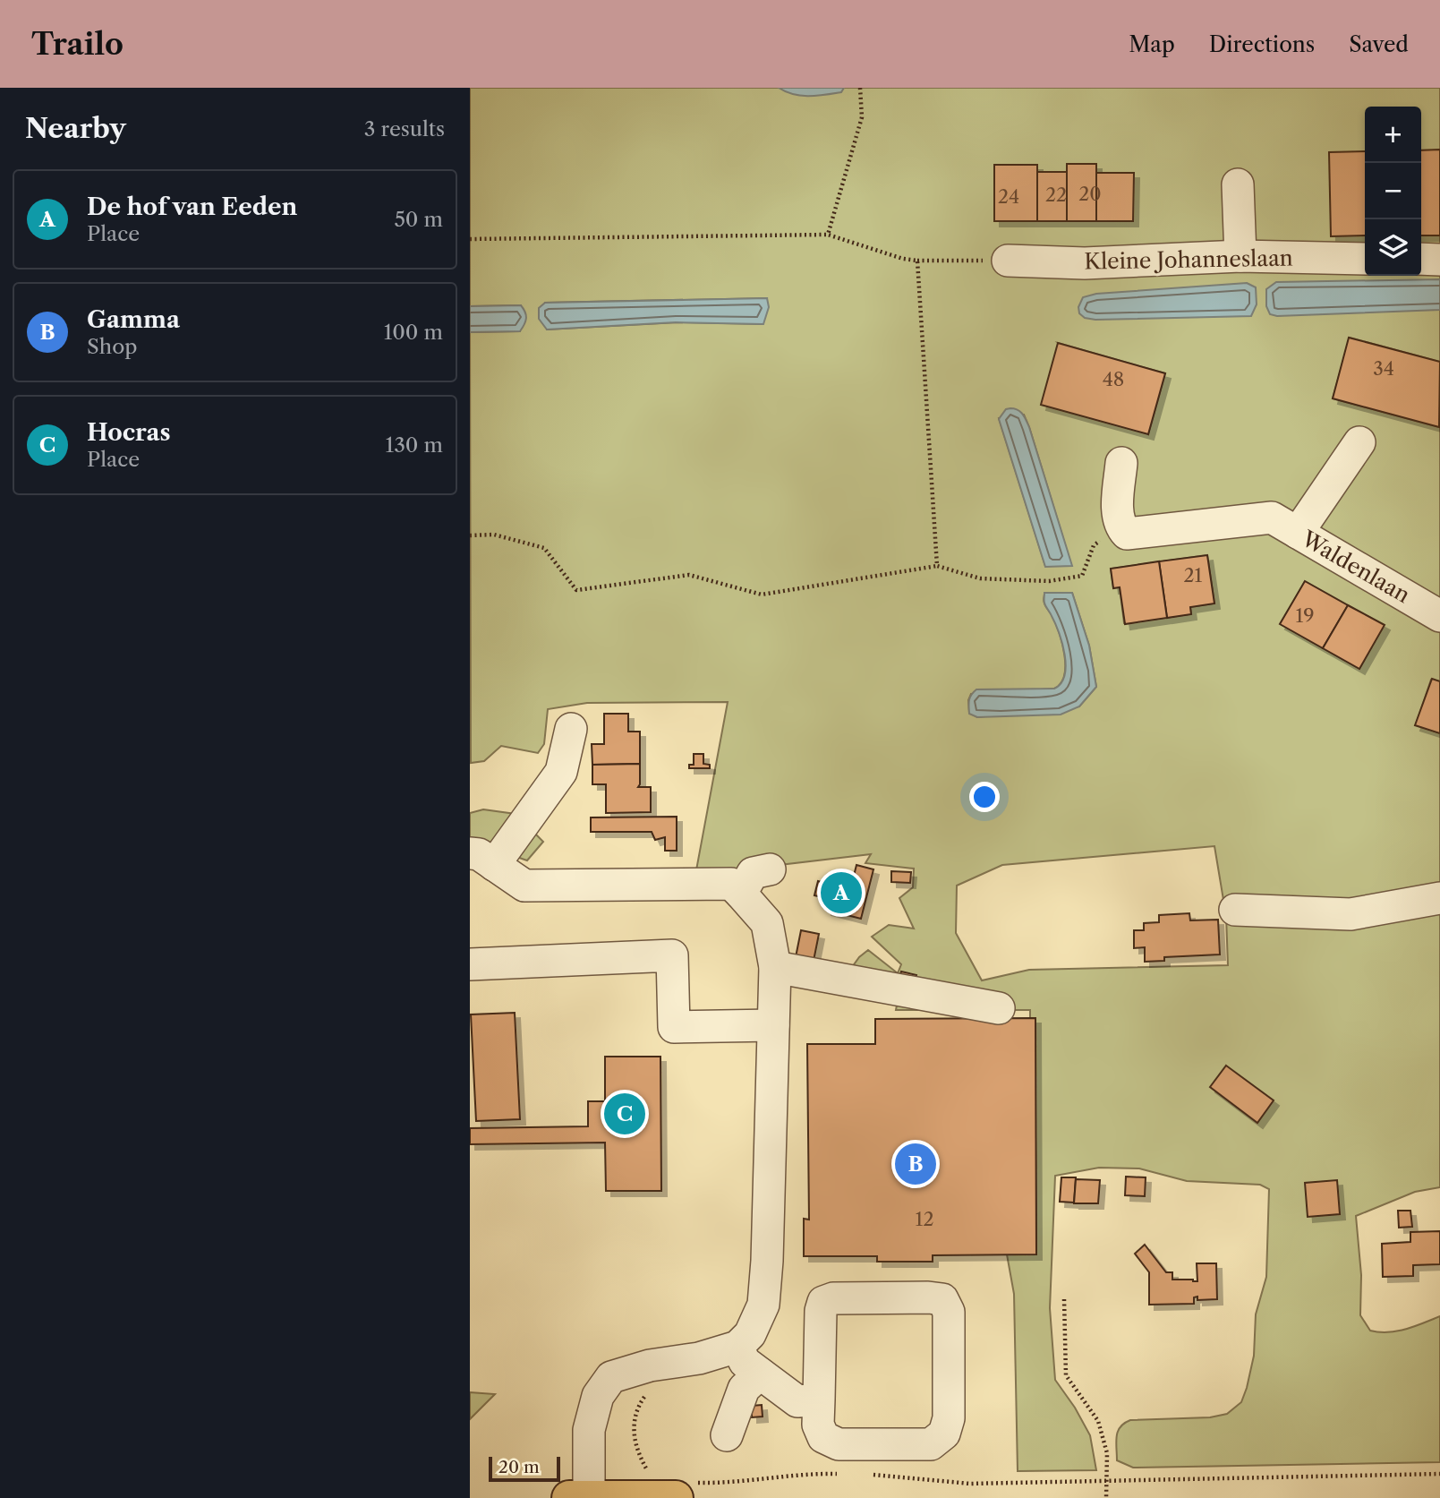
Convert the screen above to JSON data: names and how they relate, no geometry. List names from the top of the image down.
{
  "streets": {
    "street": ["Kleine Johanneslaan", "Waldenlaan"]
  },
  "house_numbers": [
    "20",
    "22",
    "24",
    "34",
    "48",
    "21",
    "19",
    "12"
  ],
  "scale_bar": "20 m",
  "page": {
    "header": "Trailo",
    "nav": ["Map", "Directions", "Saved"],
    "heading": ["Nearby", "3 results"],
    "map_buttons": ["+", "−"],
    "list": [
      {
        "mark": "A",
        "name": "De hof van Eeden",
        "note": "Place",
        "value": "50 m"
      },
      {
        "mark": "B",
        "name": "Gamma",
        "note": "Shop",
        "value": "100 m"
      },
      {
        "mark": "C",
        "name": "Hocras",
        "note": "Place",
        "value": "130 m"
      }
    ],
    "pins": ["A", "C", "B"],
    "scale": "20 m"
  }
}
